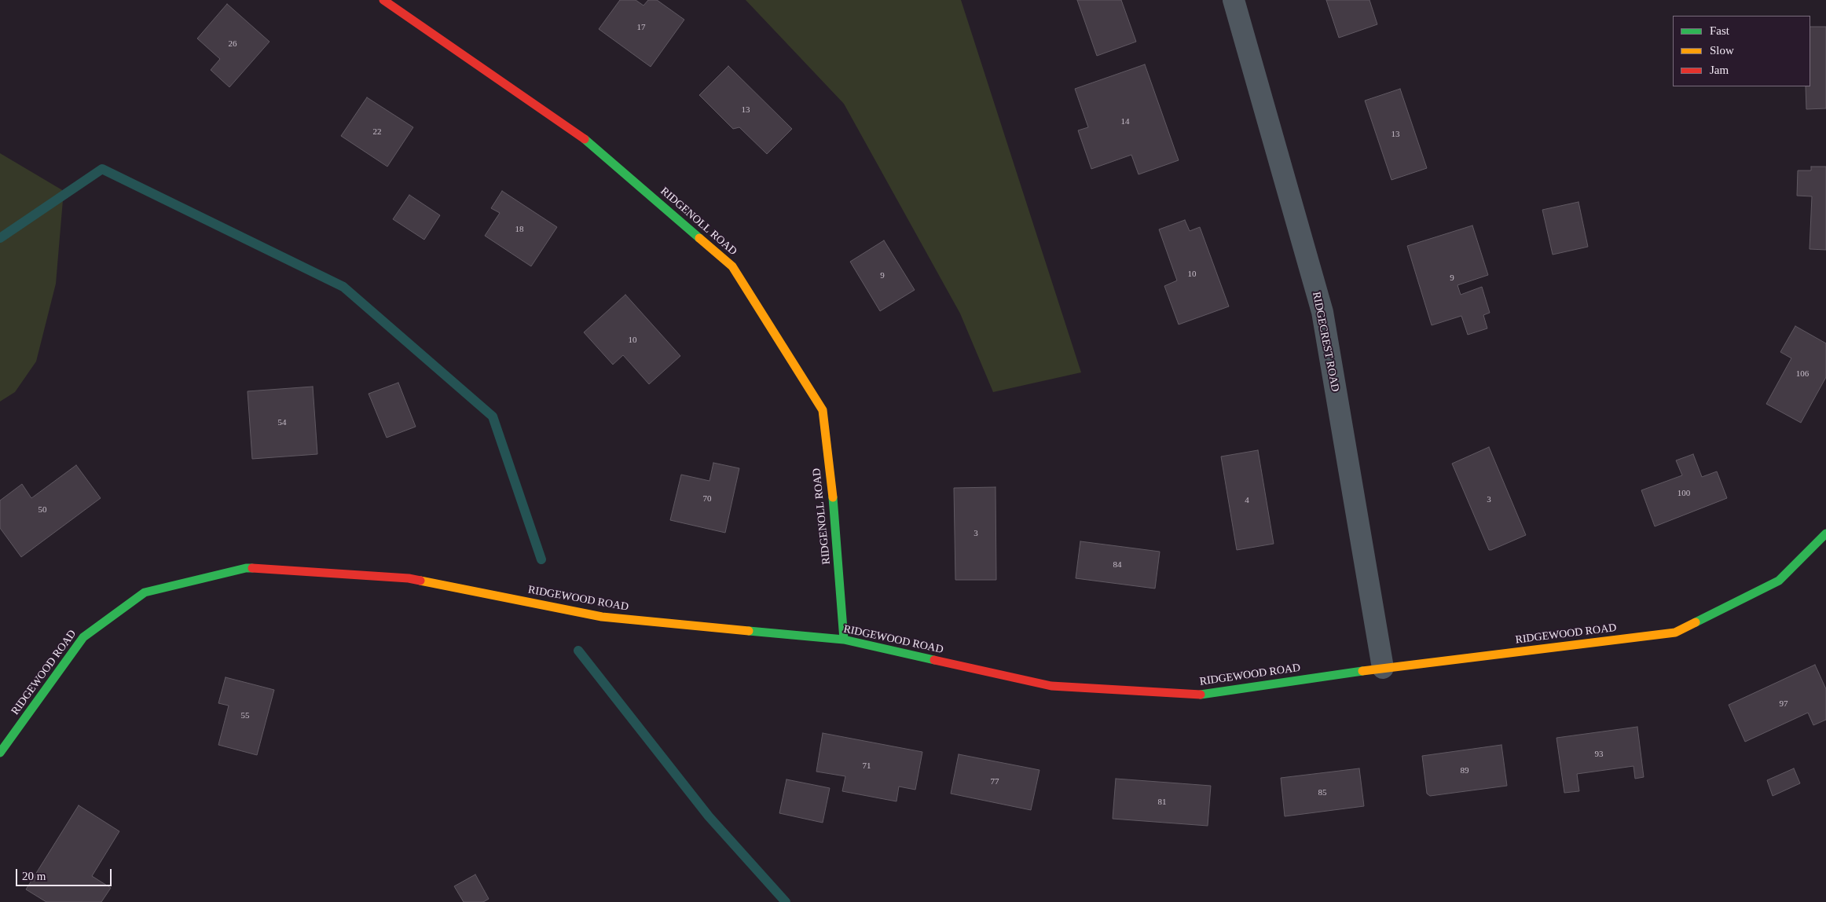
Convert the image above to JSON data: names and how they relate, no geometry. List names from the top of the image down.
{
  "streets": {
    "street": ["RIDGENOLL ROAD", "RIDGECREST ROAD", "RIDGEWOOD ROAD"]
  },
  "crossings": [
    ["RIDGENOLL ROAD", "RIDGEWOOD ROAD"],
    ["RIDGECREST ROAD", "RIDGEWOOD ROAD"]
  ],
  "house_numbers": [
    "17",
    "26",
    "13",
    "14",
    "22",
    "13",
    "18",
    "10",
    "9",
    "9",
    "10",
    "106",
    "54",
    "100",
    "70",
    "3",
    "4",
    "50",
    "3",
    "84",
    "97",
    "55",
    "93",
    "71",
    "89",
    "77",
    "85",
    "81"
  ],
  "legend": ["Fast", "Slow", "Jam"],
  "scale_bar": "20 m"
}
